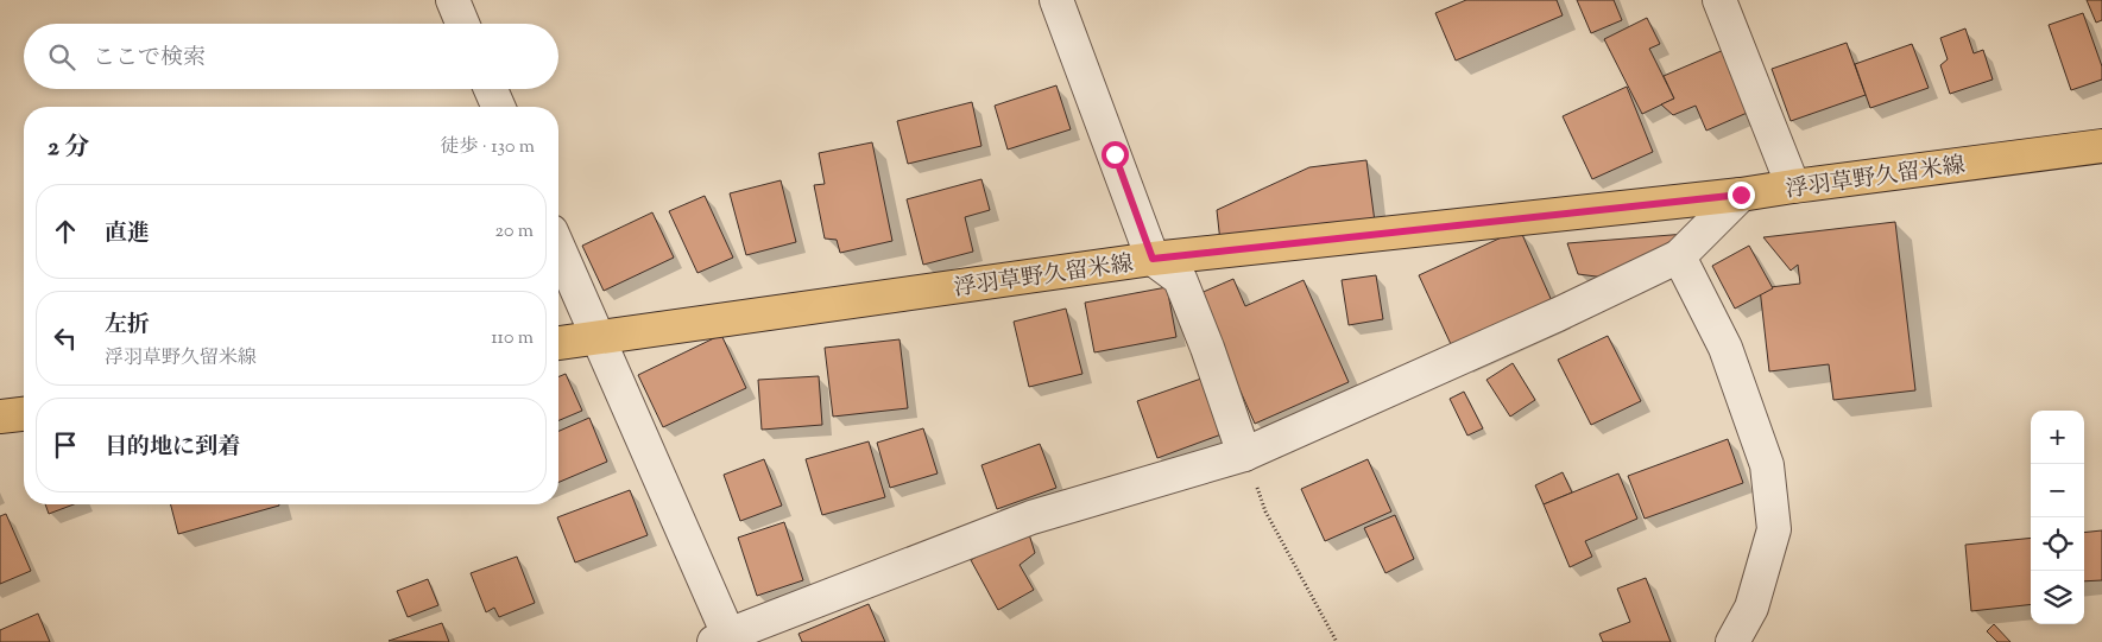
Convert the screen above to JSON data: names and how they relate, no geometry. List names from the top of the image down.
{
  "streets": {
    "main road": ["浮羽草野久留米線"]
  },
  "page": {
    "search": "ここで検索",
    "heading": ["2 分", "徒歩 · 130 m"],
    "list": [
      ["直進", "20 m"],
      ["左折", "浮羽草野久留米線", "110 m"],
      "目的地に到着"
    ],
    "map_buttons": ["+", "−"]
  }
}
